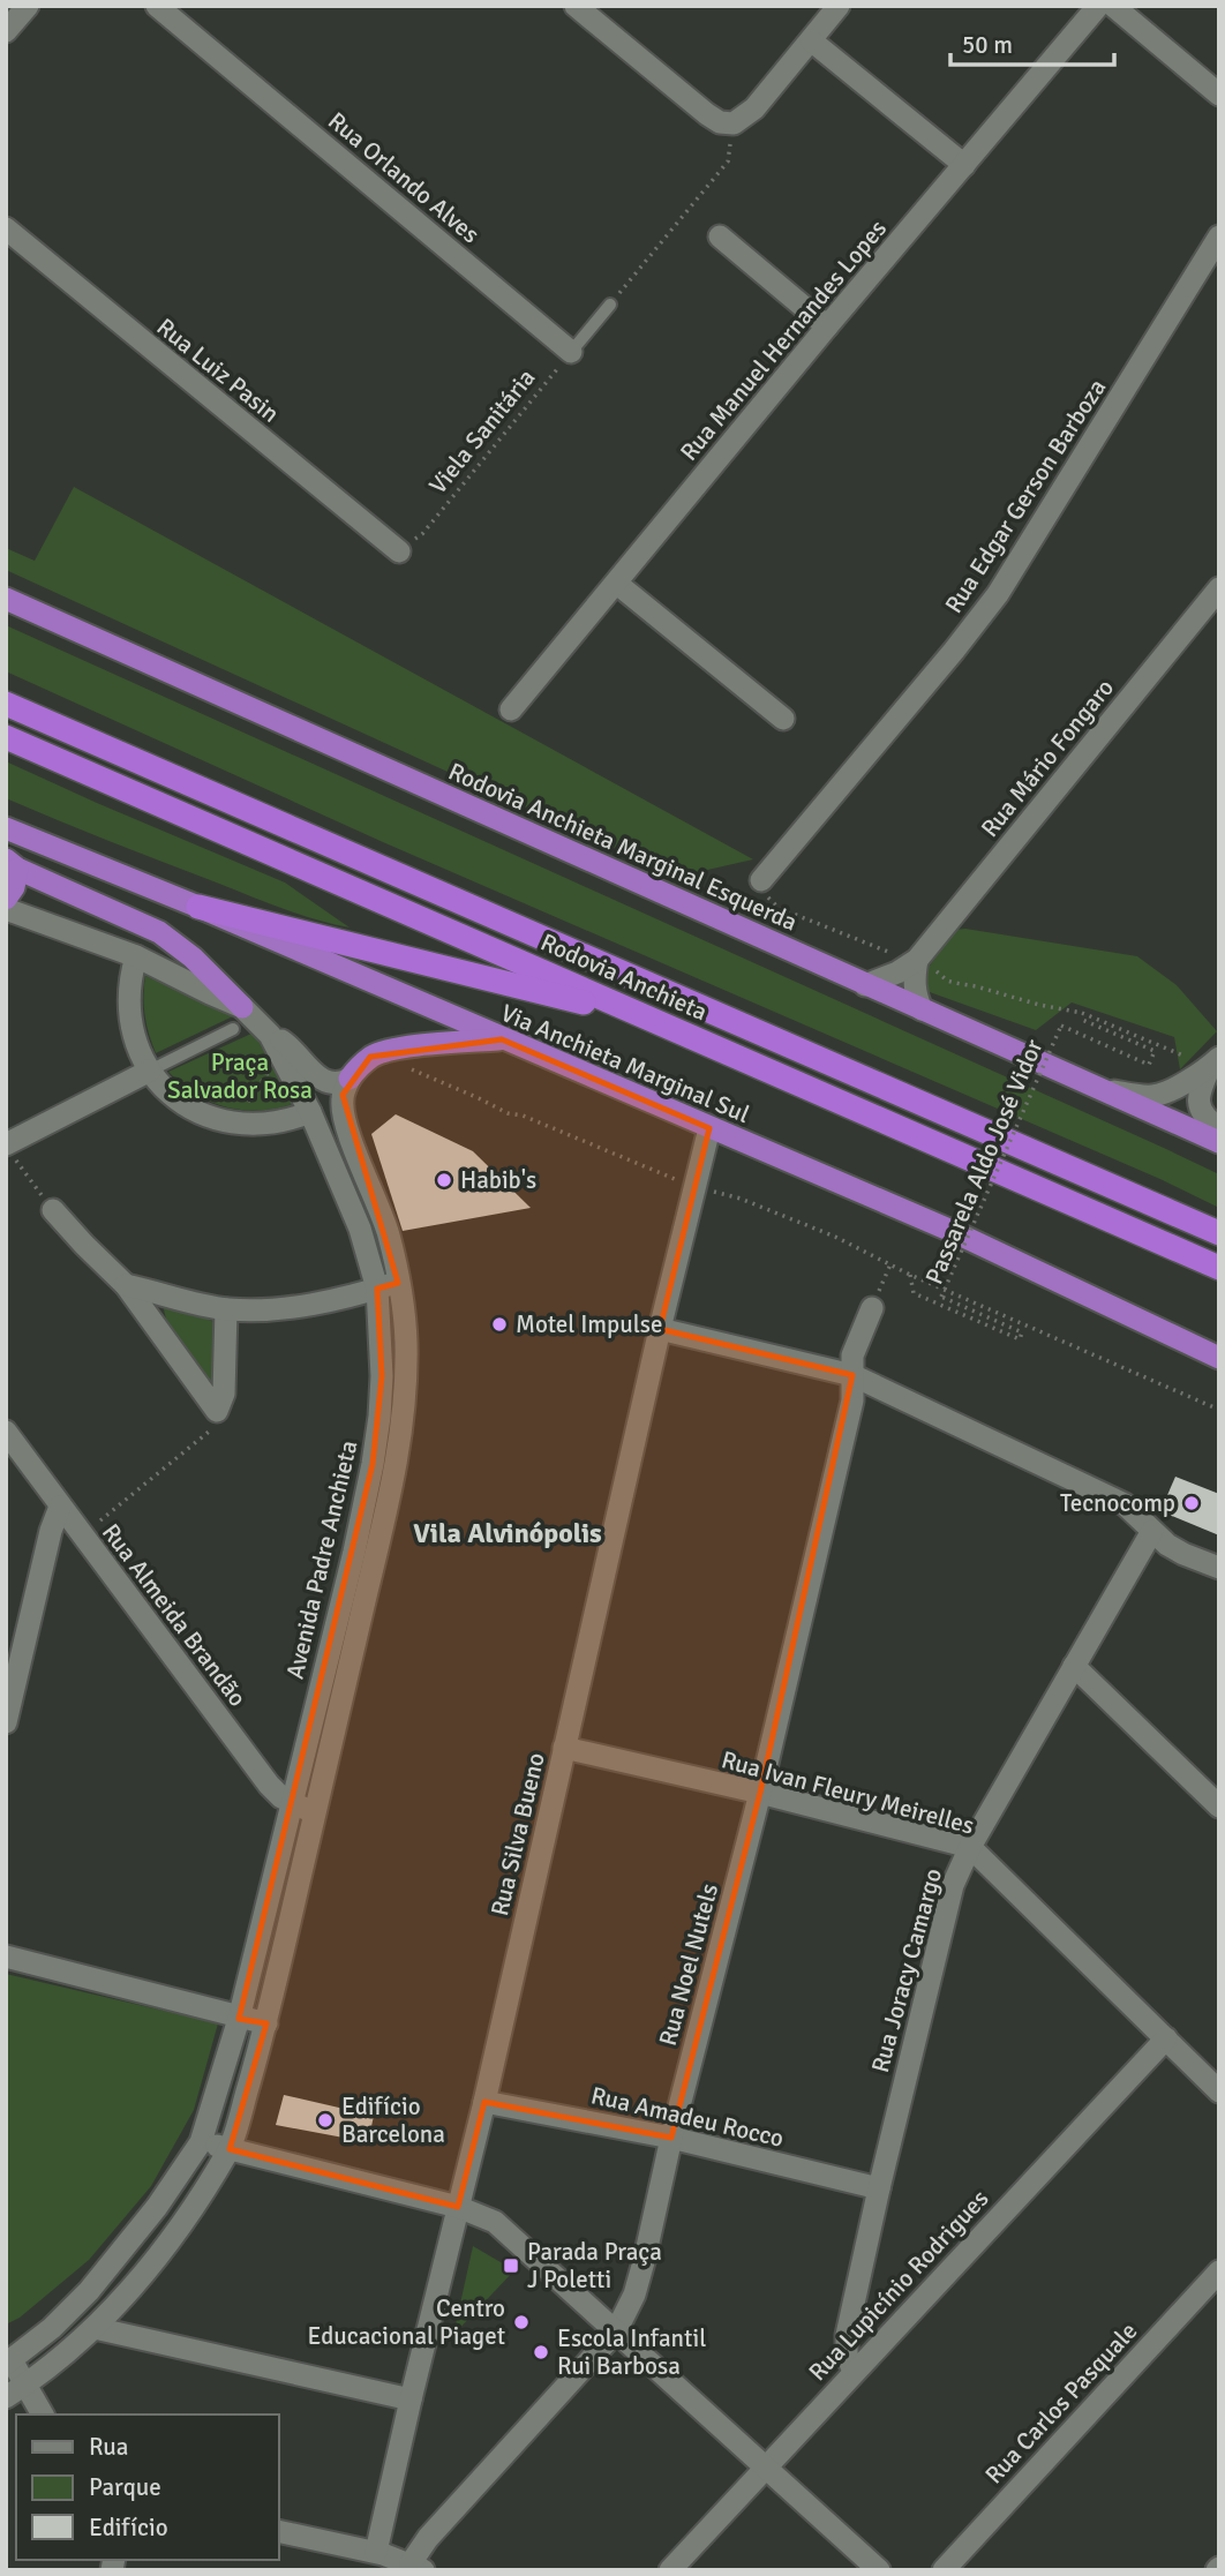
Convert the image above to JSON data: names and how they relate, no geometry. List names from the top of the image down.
{
  "streets": {
    "highway": ["Rodovia Anchieta Marginal Esquerda", "Rodovia Anchieta", "Via Anchieta Marginal Sul"],
    "street": [
      "Rua Orlando Alves",
      "Rua Manuel Hernandes Lopes",
      "Rua Luiz Pasin",
      "Rua Edgar Gerson Barboza",
      "Rua Mário Fongaro",
      "Avenida Padre Anchieta",
      "Rua Almeida Brandão",
      "Rua Ivan Fleury Meirelles",
      "Rua Silva Bueno",
      "Rua Noel Nutels",
      "Rua Joracy Camargo",
      "Rua Amadeu Rocco",
      "Rua Lupicínio Rodrigues",
      "Rua Carlos Pasquale"
    ],
    "path": ["Viela Sanitária", "Passarela Aldo José Vidor"]
  },
  "crossings": [
    ["Rua Orlando Alves", "Viela Sanitária"],
    ["Via Anchieta Marginal Sul", "Rua Silva Bueno"],
    ["Avenida Padre Anchieta", "Rua Almeida Brandão"],
    ["Rua Ivan Fleury Meirelles", "Rua Silva Bueno"],
    ["Rua Ivan Fleury Meirelles", "Rua Noel Nutels"],
    ["Rua Ivan Fleury Meirelles", "Rua Joracy Camargo"],
    ["Rua Ivan Fleury Meirelles", "Rua Lupicínio Rodrigues"],
    ["Rua Silva Bueno", "Rua Amadeu Rocco"],
    ["Rua Noel Nutels", "Rua Amadeu Rocco"],
    ["Rua Joracy Camargo", "Rua Amadeu Rocco"],
    ["Rua Joracy Camargo", "Rua Lupicínio Rodrigues"]
  ],
  "districts": ["Vila Alvinópolis"],
  "parks": ["Praça Salvador Rosa"],
  "places": {
    "other": [
      "Habib's",
      "Motel Impulse",
      "Tecnocomp",
      "Edifício Barcelona",
      "Centro Educacional Piaget",
      "Escola Infantil Rui Barbosa"
    ],
    "transit": ["Parada Praça J Poletti"]
  },
  "legend": ["Rua", "Parque", "Edifício"],
  "scale_bar": "50 m"
}
